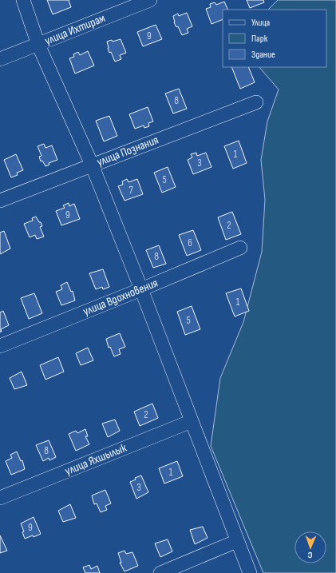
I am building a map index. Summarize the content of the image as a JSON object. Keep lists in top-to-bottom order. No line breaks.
{"streets":{"street":["улица Ихтирам","улица Познания","улица Вдохновения","улица Яхшылык"]},"house_numbers":["9","8","1","3","5","7","9","2","6","8","1","5","2","8","1","3","9"],"legend":["Улица","Парк","Здание"],"north":"bottom"}
